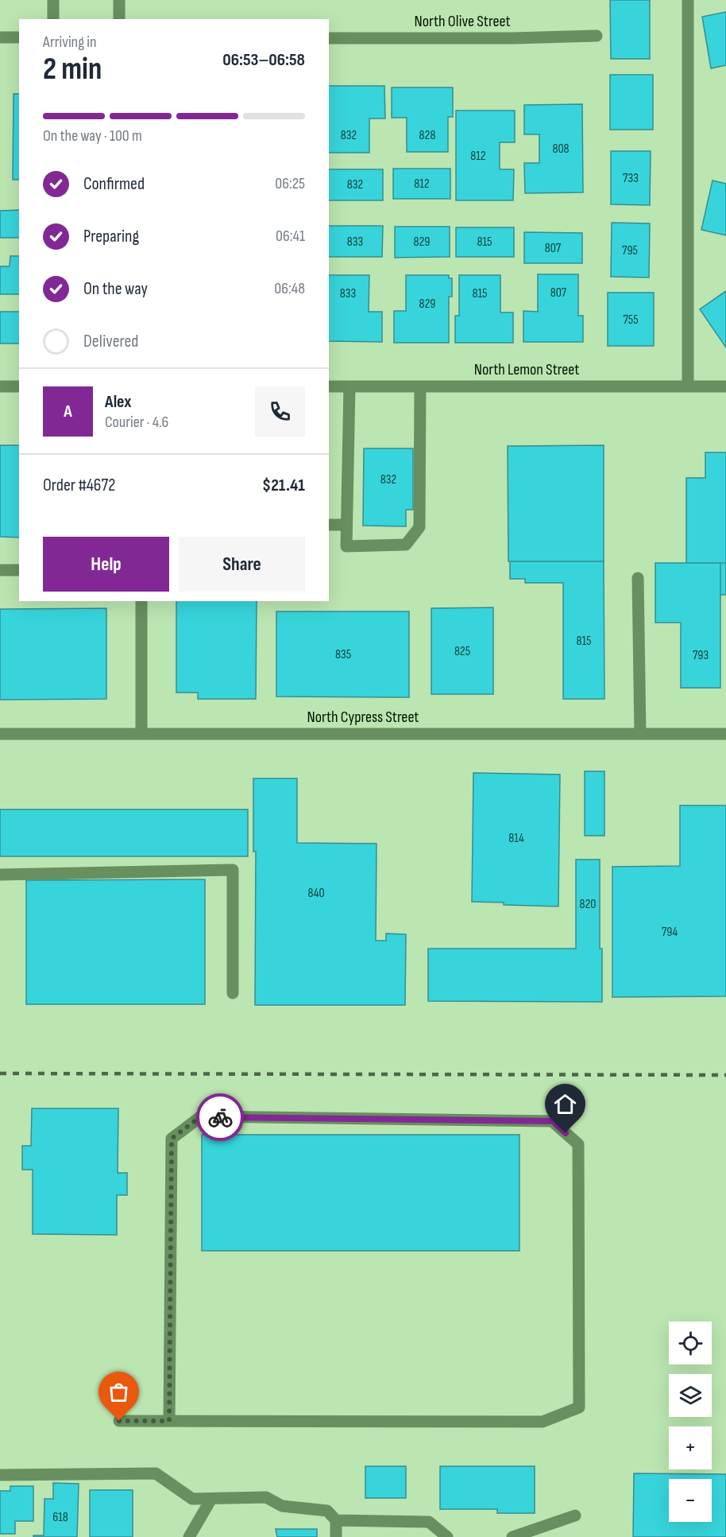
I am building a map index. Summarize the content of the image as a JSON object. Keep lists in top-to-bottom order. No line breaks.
{"streets":{"street":["North Olive Street","North Lemon Street","North Cypress Street"]},"house_numbers":["832","828","808","812","733","812","832","833","829","815","807","795","807","833","815","829","755","832","815","825","835","793","814","840","820","794","618"],"page":{"heading":["2 min","Arriving in","06:53–06:58"],"panel":["Alex","Courier · 4.6","Order #4672","$21.41"],"bar":"On the way · 100 m","list":[["Confirmed","06:25"],["Preparing","06:41"],["On the way","06:48"],"Delivered"],"round":"A","buttons":["Help","Share"],"map_buttons":["+","−"]}}
